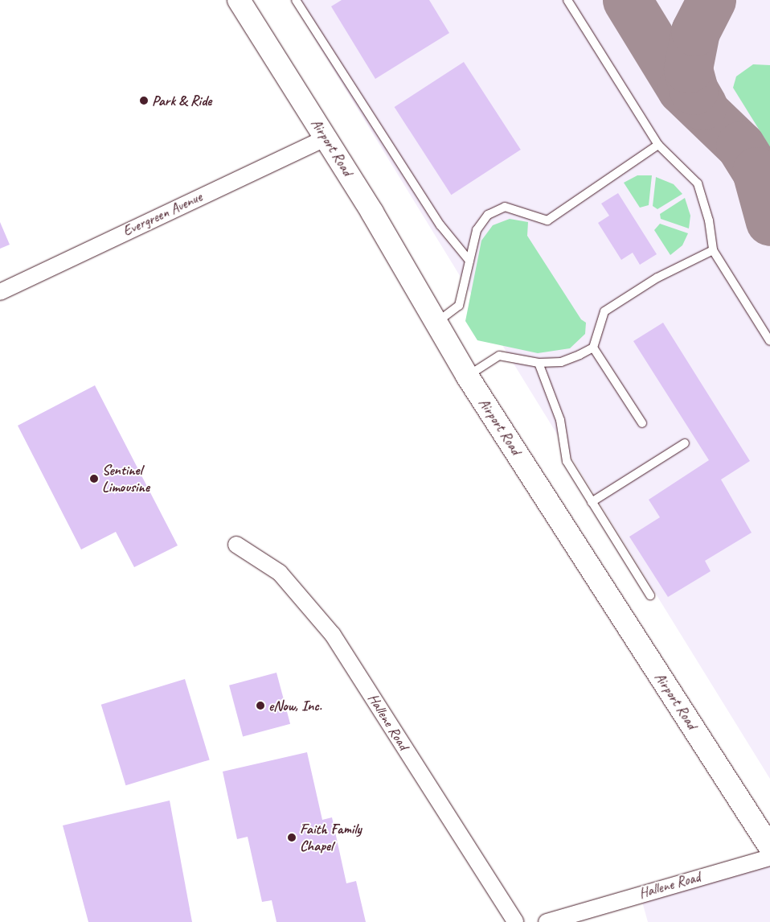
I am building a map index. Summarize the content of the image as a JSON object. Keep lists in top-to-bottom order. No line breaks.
{"streets":{"main road":["Airport Road"],"street":["Evergreen Avenue","Hallene Road"]},"crossings":[["Airport Road","Evergreen Avenue"]],"places":["Park & Ride","Sentinel Limousine","eNow, Inc.","Faith Family Chapel"]}
